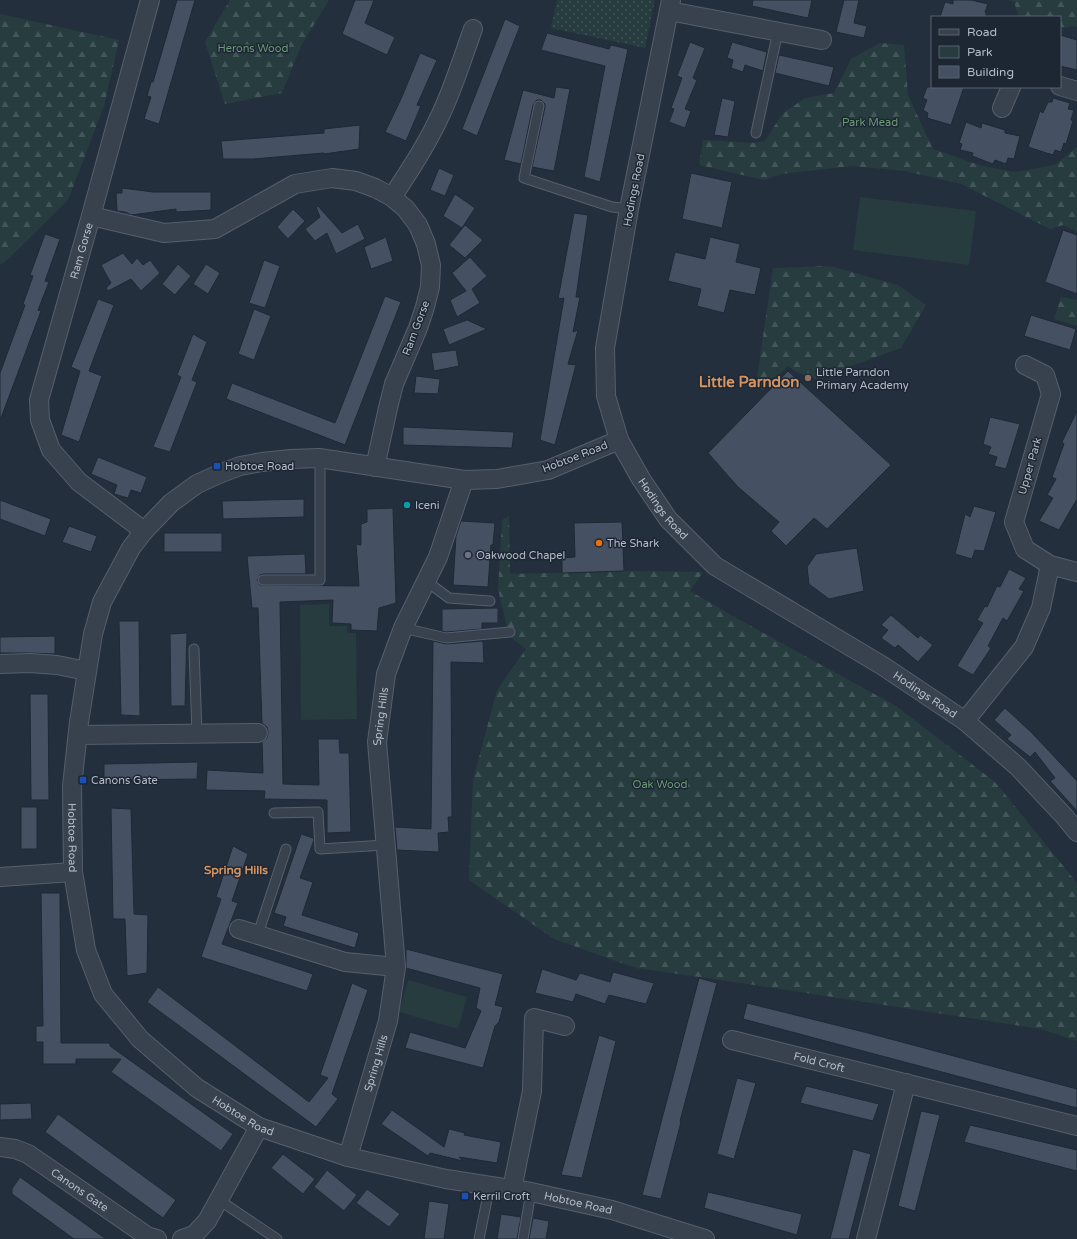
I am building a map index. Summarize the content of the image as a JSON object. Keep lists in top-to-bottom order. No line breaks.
{"streets":{"street":["Hodings Road","Ram Gorse","Hobtoe Road","Upper Park","Spring Hills","Fold Croft","Canons Gate"]},"crossings":[["Hodings Road","Hobtoe Road"],["Ram Gorse","Hobtoe Road"],["Hobtoe Road","Spring Hills"]],"districts":["Little Parndon","Spring Hills"],"parks":["Herons Wood","Park Mead","Oak Wood"],"places":{"other":["Little Parndon Primary Academy","Iceni","The Shark","Oakwood Chapel"],"transit":["Hobtoe Road","Canons Gate","Kerril Croft"]},"legend":["Road","Park","Building"]}
